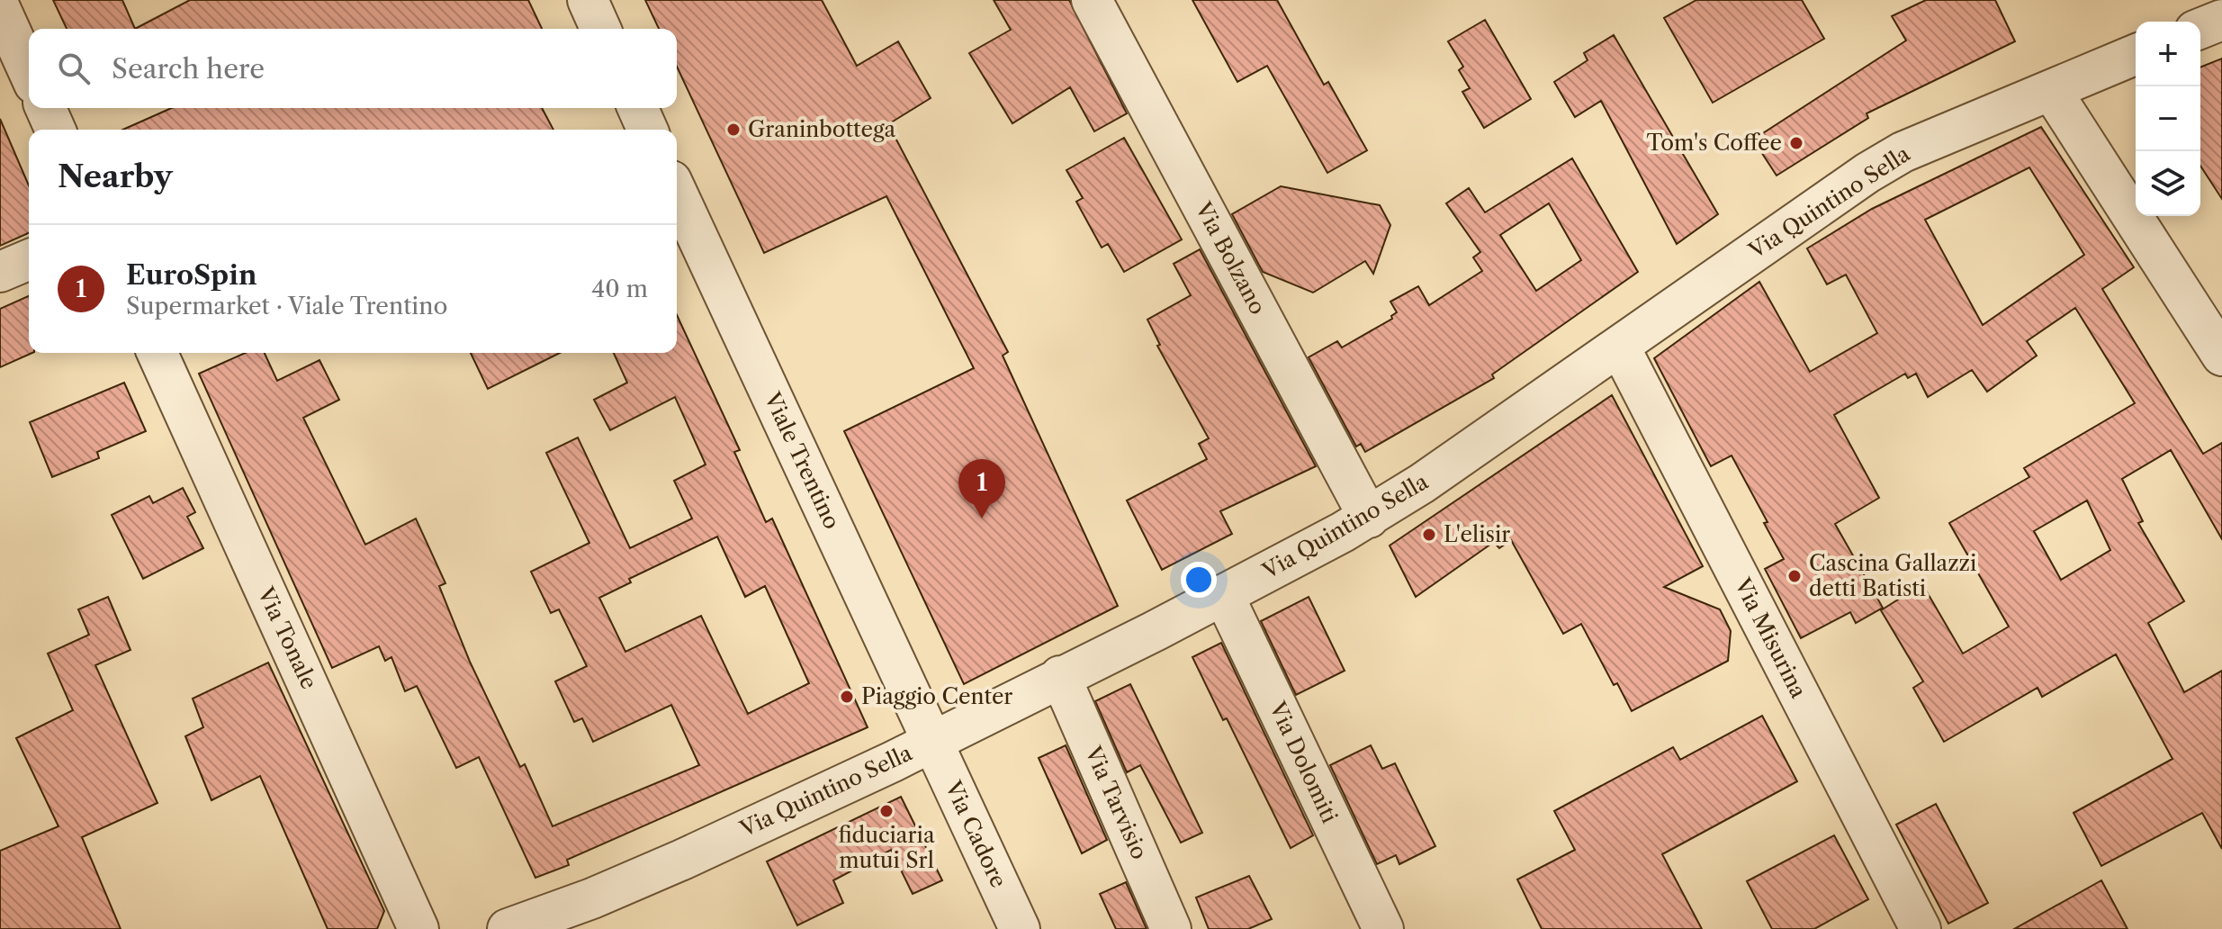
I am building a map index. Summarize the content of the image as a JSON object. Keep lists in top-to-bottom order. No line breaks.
{"streets":{"street":["Via Quintino Sella","Via Bolzano","Viale Trentino","Via Tonale","Via Misurina","Via Dolomiti","Via Tarvisio","Via Cadore"]},"crossings":[["Via Quintino Sella","Via Bolzano"],["Via Quintino Sella","Viale Trentino"],["Via Quintino Sella","Via Misurina"],["Via Quintino Sella","Via Dolomiti"],["Via Quintino Sella","Via Tarvisio"],["Via Quintino Sella","Via Cadore"],["Viale Trentino","Via Cadore"]],"places":["Graninbottega","Tom's Coffee","L'elisir","Cascina Gallazzi detti Batisti","Piaggio Center","fiduciaria mutui Srl"],"page":{"map_buttons":["+","−"],"search":"Search here","heading":"Nearby","list":[{"mark":"1","name":"EuroSpin","note":"Supermarket · Viale Trentino","value":"40 m"}],"pins":"1"}}
